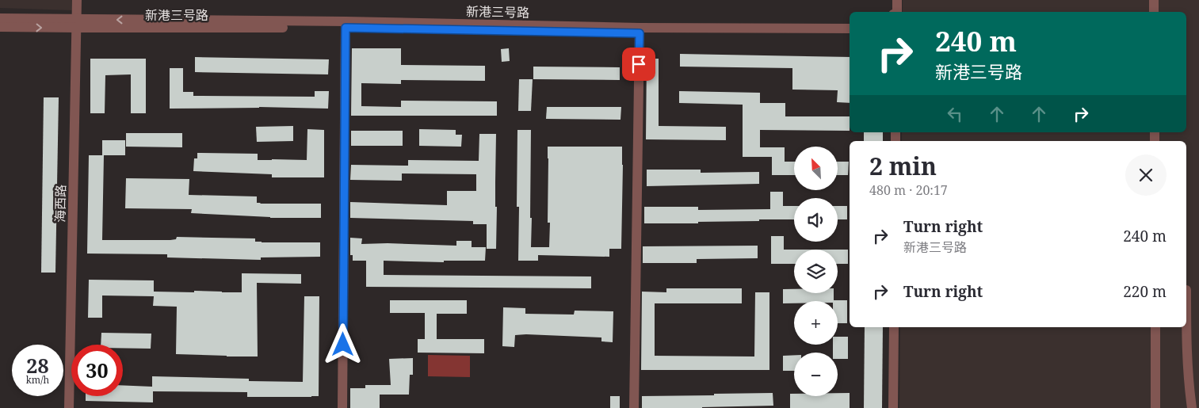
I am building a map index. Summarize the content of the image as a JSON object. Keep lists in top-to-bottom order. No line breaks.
{"streets":{"street":["新港三号路","海西路"]},"crossings":[["新港三号路","海西路"]],"north":"top left","page":{"turn":["240 m","新港三号路"],"heading":["2 min","480 m · 20:17"],"map_buttons":["+","−"],"list":[{"name":"Turn right","note":"新港三号路","value":"240 m"},{"name":"Turn right","value":"220 m"}],"speed":"28 km/h","limit":"30"}}
